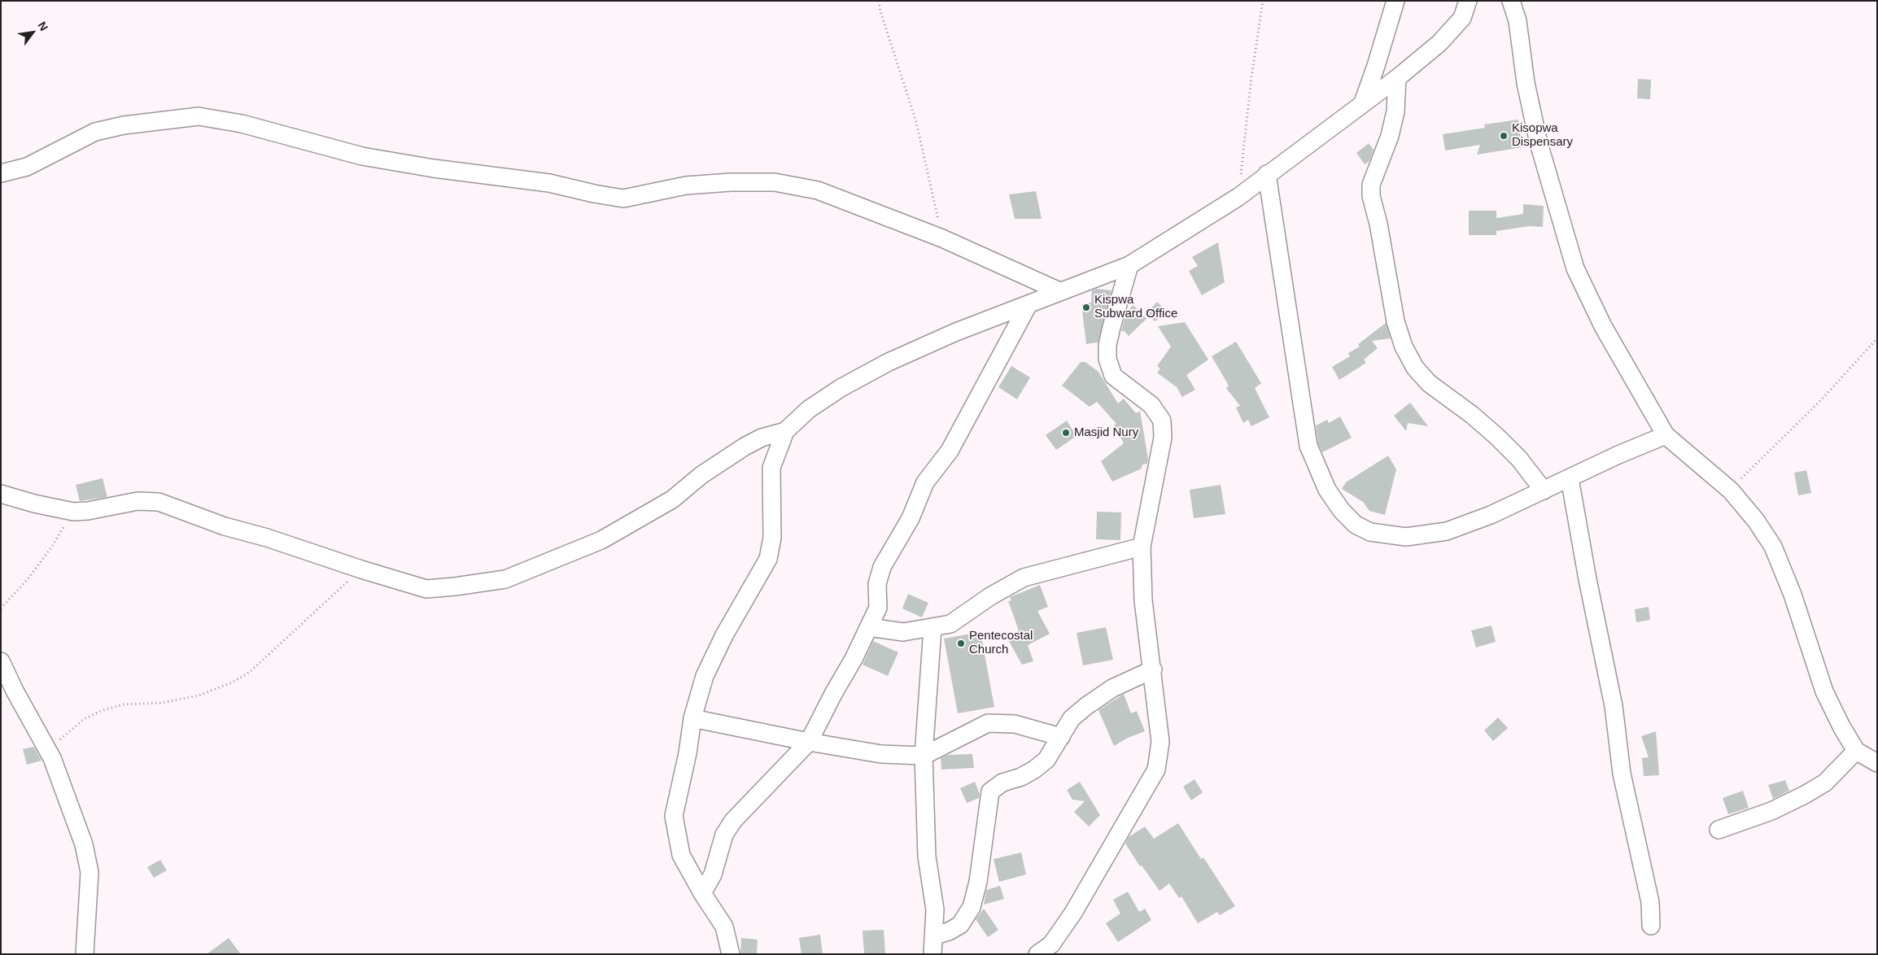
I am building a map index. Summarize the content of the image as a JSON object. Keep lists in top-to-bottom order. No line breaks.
{"places":["Kisopwa Dispensary","Kispwa Subward Office","Masjid Nury","Pentecostal Church"],"north":"top right"}
